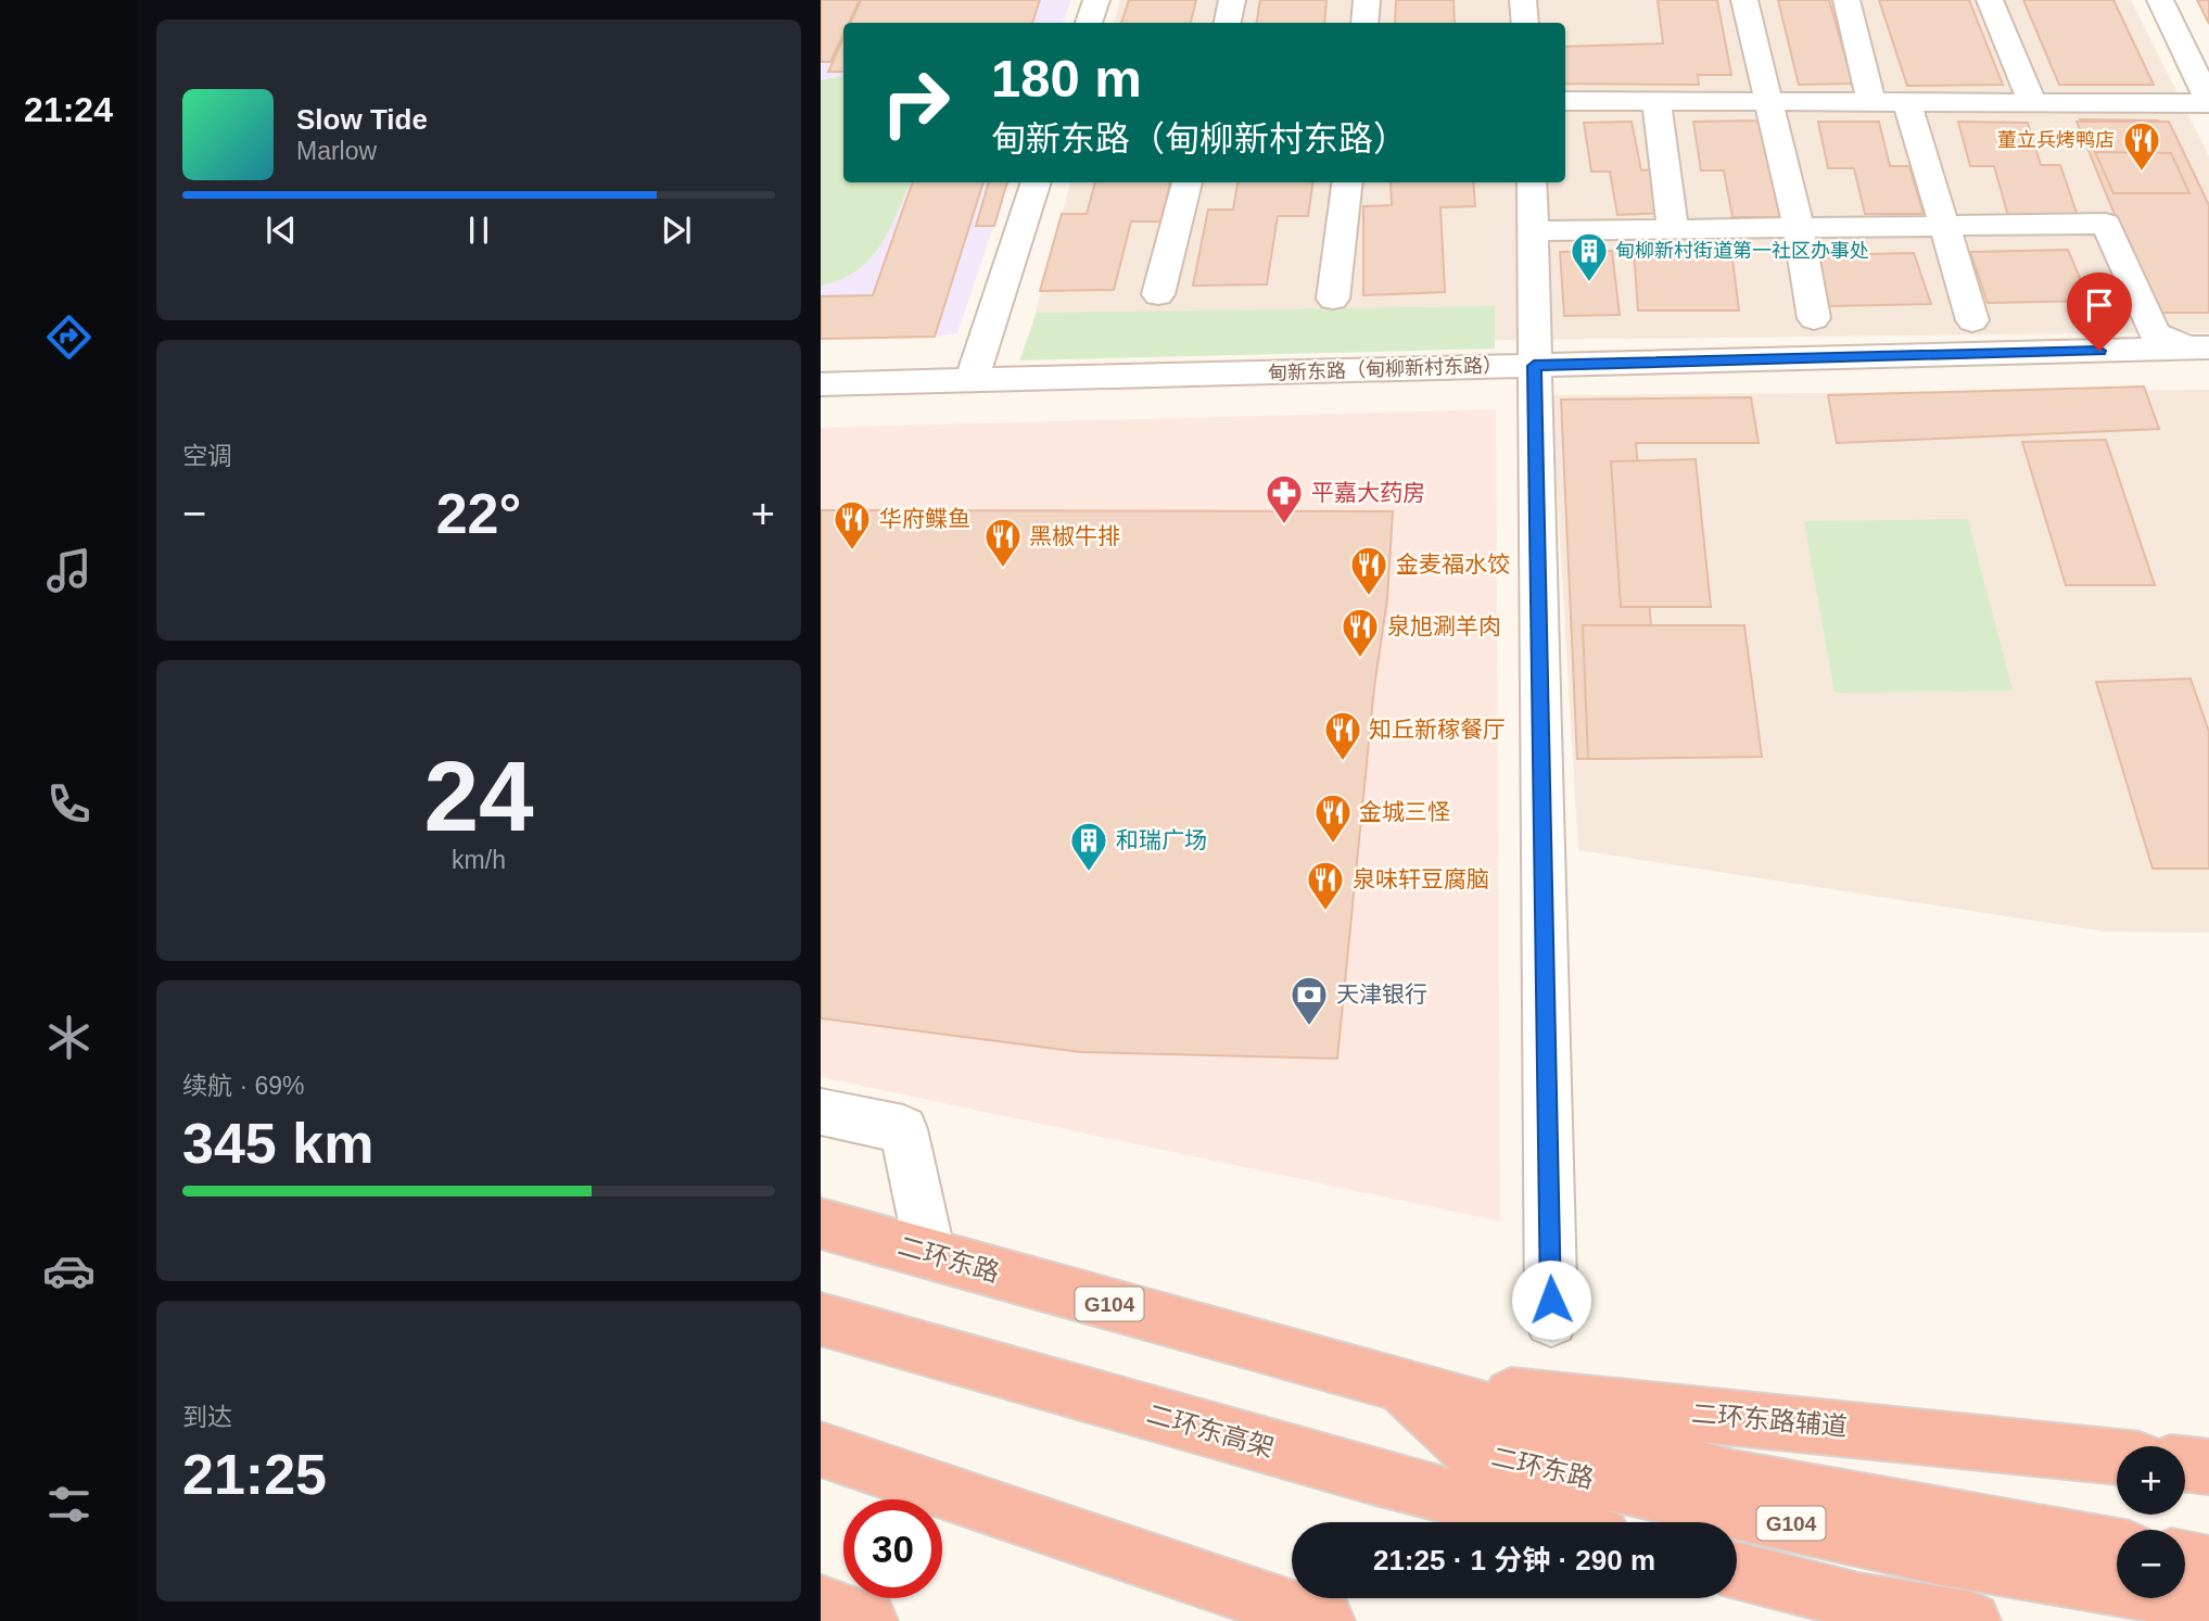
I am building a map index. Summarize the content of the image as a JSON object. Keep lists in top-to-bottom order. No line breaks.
{"streets":{"highway":["二环东路","G104","二环东路辅道","二环东高架"],"street":["甸新东路（甸柳新村东路）"]},"crossings":[["二环东路","二环东路辅道"]],"places":{"restaurant":["董立兵烤鸭店","华府鲽鱼","黑椒牛排","金麦福水饺","泉旭涮羊肉","知丘新稼餐厅","金城三怪","泉味轩豆腐脑"],"building":["甸柳新村街道第一社区办事处","和瑞广场"],"pharmacy":["平嘉大药房"],"bank":["天津银行"]},"page":{"tabs":"21:24","turn":["180 m","甸新东路（甸柳新村东路）"],"song":["Slow Tide","Marlow"],"tile":["空调",["24","km/h"],["续航 · 69%","345 km"],["到达","21:25"]],"heat":["−","22°","+"],"map_buttons":["+","−"],"limit":"30","trip":"21:25 · 1 分钟 · 290 m"}}
